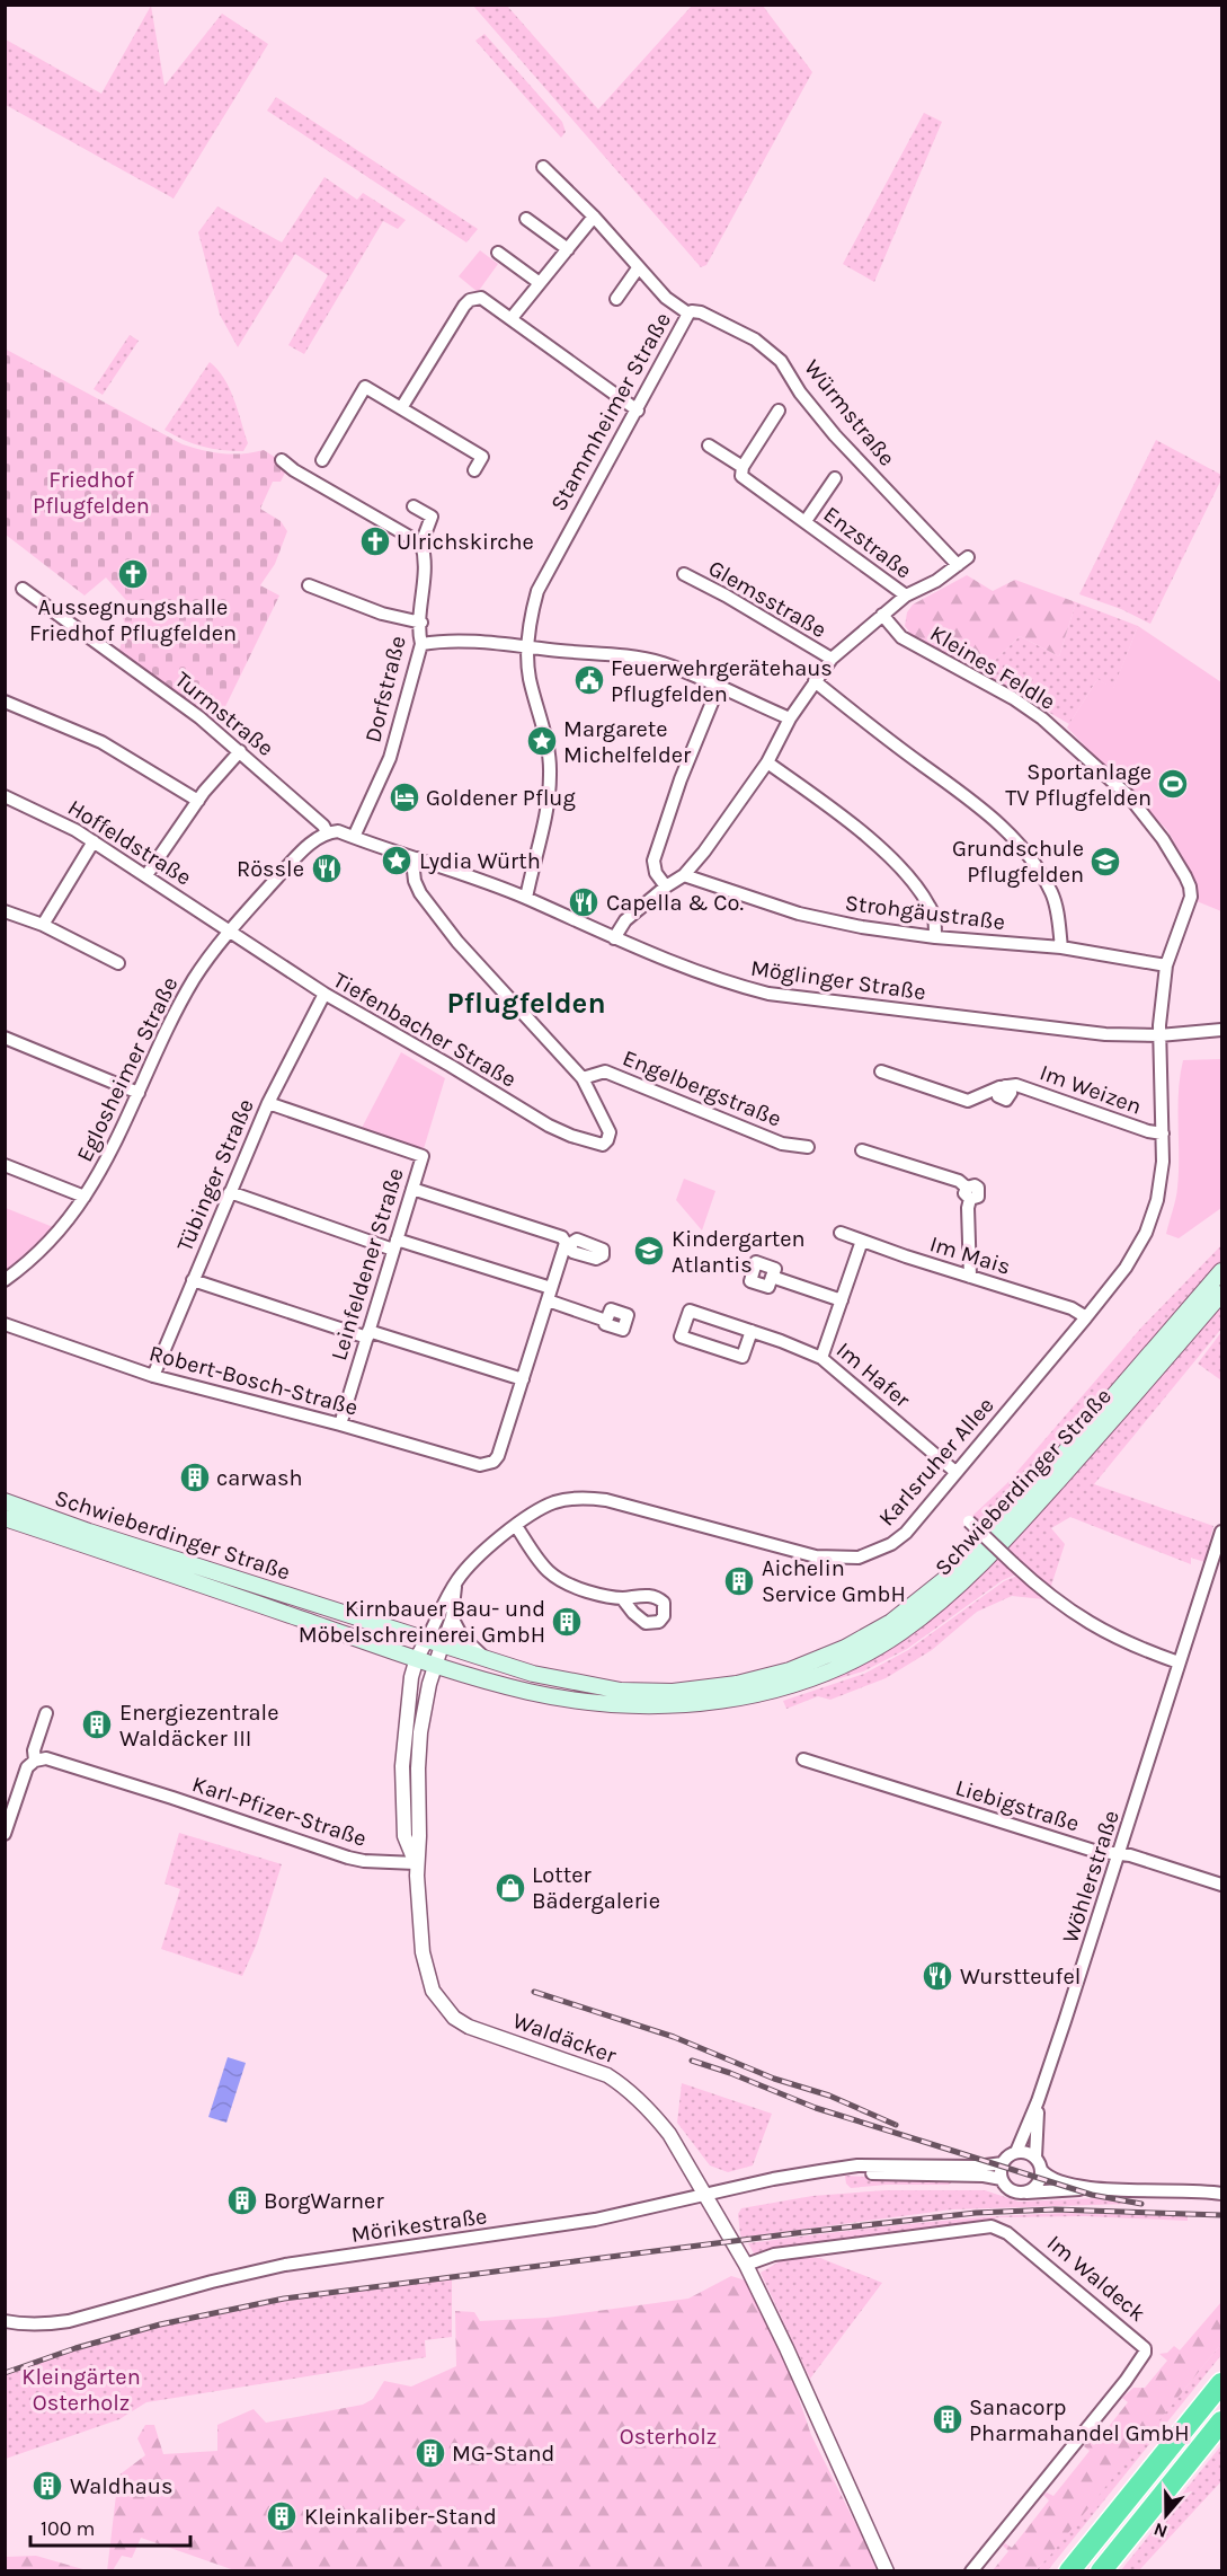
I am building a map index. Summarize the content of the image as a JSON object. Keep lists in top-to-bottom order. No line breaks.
{"streets":{"main road":["Schwieberdinger Straße"],"street":["Stammheimer Straße","Würmstraße","Enzstraße","Glemsstraße","Kleines Feldle","Dorfstraße","Turmstraße","Hoffeldstraße","Strohgäustraße","Möglinger Straße","Tiefenbacher Straße","Eglosheimer Straße","Engelbergstraße","Im Weizen","Tübinger Straße","Im Mais","Leinfeldener Straße","Im Hafer","Robert-Bosch-Straße","Karlsruher Allee","Liebigstraße","Karl-Pfizer-Straße","Wöhlerstraße","Waldäcker","Mörikestraße","Im Waldeck"]},"crossings":[["Stammheimer Straße","Würmstraße"],["Stammheimer Straße","Möglinger Straße"],["Würmstraße","Enzstraße"],["Kleines Feldle","Strohgäustraße"],["Kleines Feldle","Möglinger Straße"],["Kleines Feldle","Karlsruher Allee"],["Dorfstraße","Möglinger Straße"],["Turmstraße","Eglosheimer Straße"],["Hoffeldstraße","Tiefenbacher Straße"],["Hoffeldstraße","Eglosheimer Straße"],["Möglinger Straße","Karlsruher Allee"],["Tiefenbacher Straße","Eglosheimer Straße"],["Tiefenbacher Straße","Engelbergstraße"],["Tiefenbacher Straße","Tübinger Straße"],["Im Weizen","Karlsruher Allee"],["Tübinger Straße","Leinfeldener Straße"],["Tübinger Straße","Robert-Bosch-Straße"],["Im Mais","Karlsruher Allee"],["Leinfeldener Straße","Robert-Bosch-Straße"],["Im Hafer","Karlsruher Allee"],["Karlsruher Allee","Waldäcker"],["Schwieberdinger Straße","Waldäcker"],["Liebigstraße","Wöhlerstraße"],["Karl-Pfizer-Straße","Waldäcker"],["Wöhlerstraße","Mörikestraße"],["Waldäcker","Mörikestraße"],["Waldäcker","Im Waldeck"]],"districts":["Pflugfelden"],"parks":["Friedhof Pflugfelden","Kleingärten Osterholz","Osterholz"],"places":{"church":["Ulrichskirche","Aussegnungshalle Friedhof Pflugfelden"],"public building":["Feuerwehrgerätehaus Pflugfelden"],"place":["Margarete Michelfelder","Lydia Würth"],"sports":["Sportanlage TV Pflugfelden"],"hotel":["Goldener Pflug"],"school or university":["Grundschule Pflugfelden","Kindergarten Atlantis"],"restaurant":["Rössle","Capella & Co.","Wurstteufel"],"building":["carwash","Aichelin Service GmbH","Kirnbauer Bau- und Möbelschreinerei GmbH","Energiezentrale Waldäcker III","BorgWarner","Sanacorp Pharmahandel GmbH","MG-Stand","Waldhaus","Kleinkaliber-Stand"],"shop":["Lotter Bädergalerie"]},"scale_bar":"100 m","north":"bottom"}
